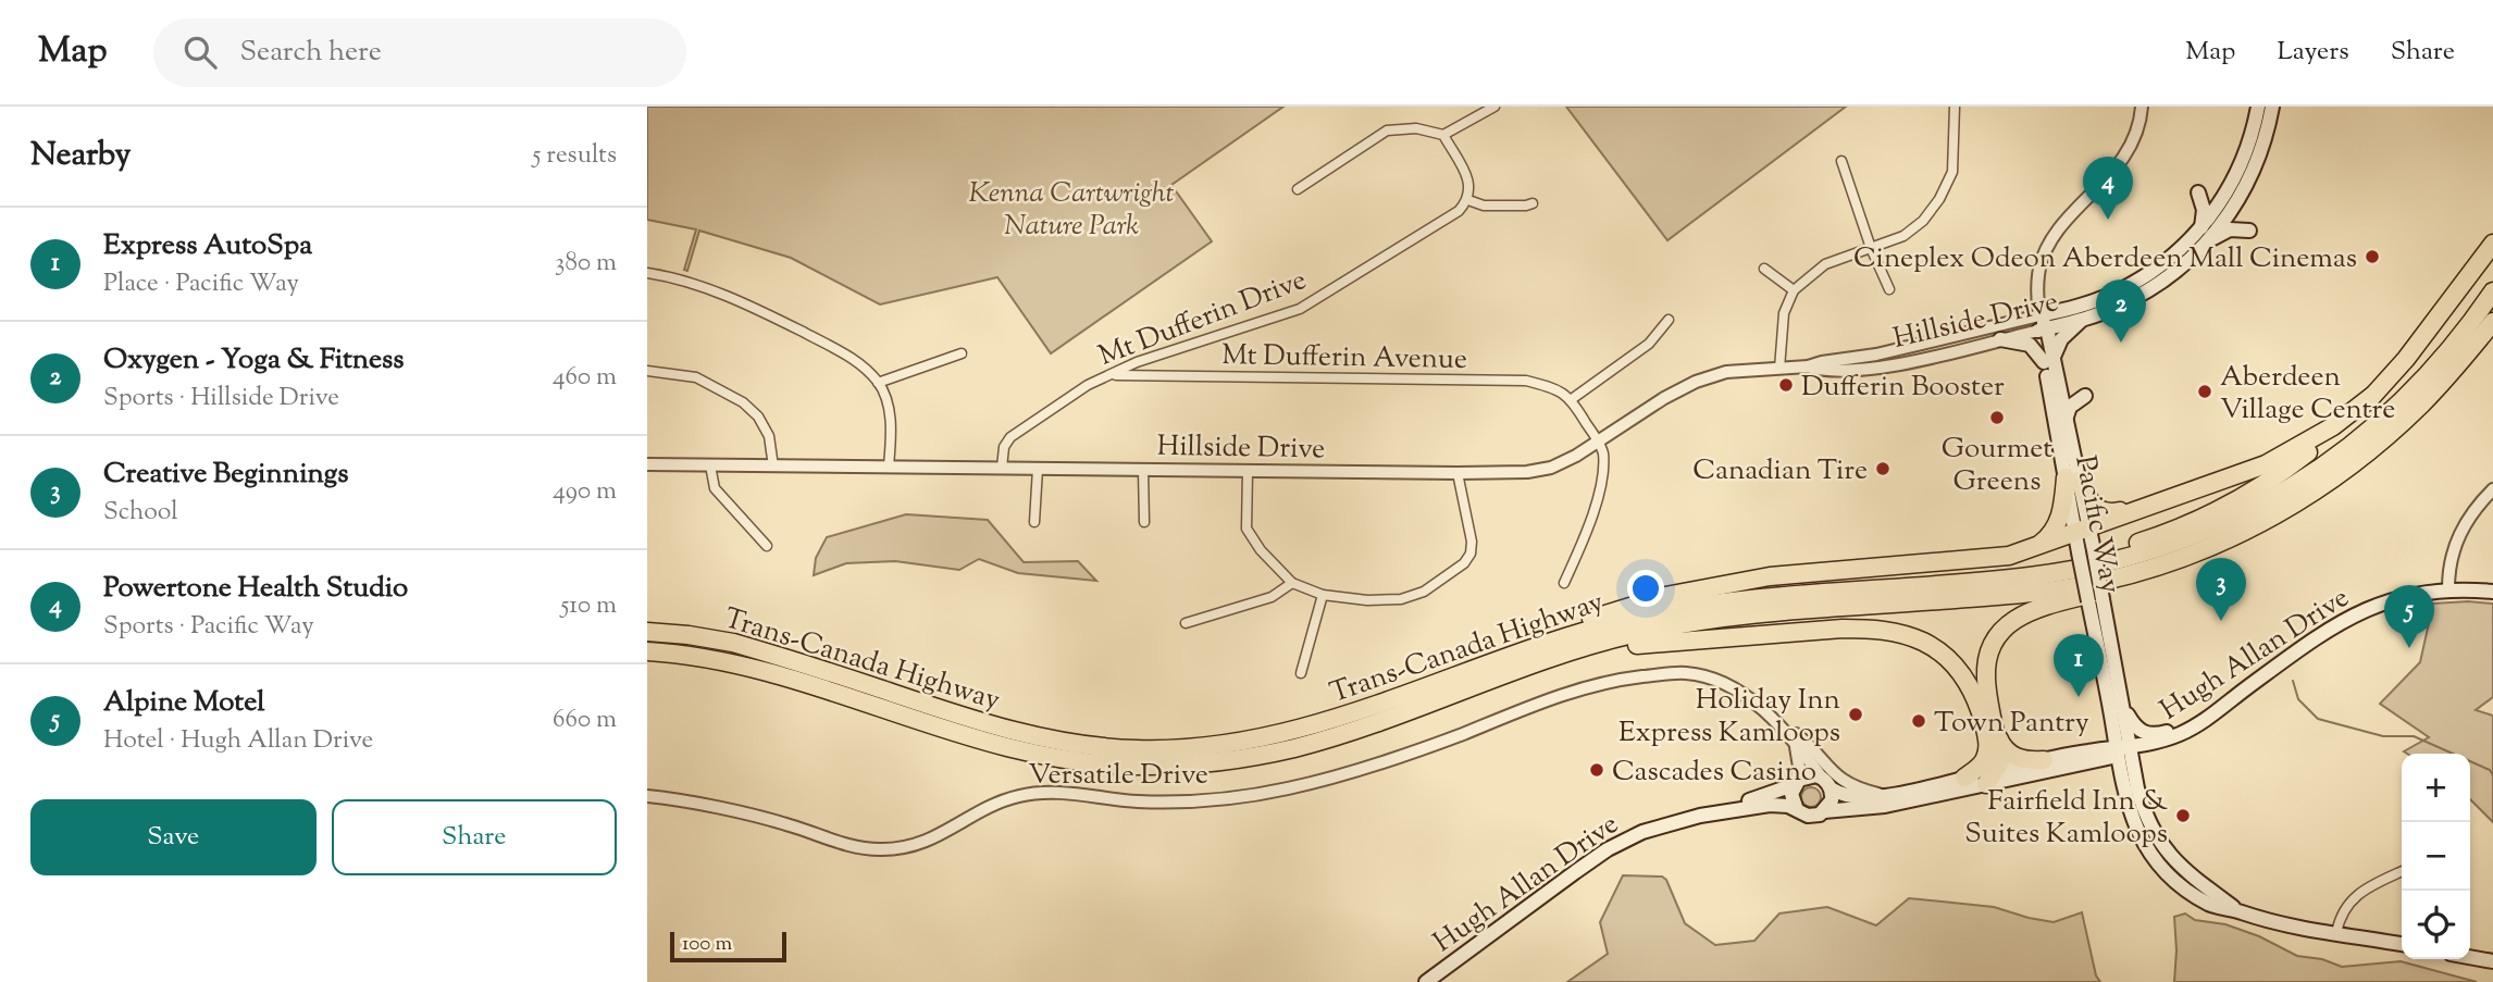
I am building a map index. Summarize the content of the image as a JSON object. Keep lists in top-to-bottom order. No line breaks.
{"streets":{"highway":["Trans-Canada Highway"],"main road":["Hillside Drive","Pacific Way","Hugh Allan Drive"],"street":["Mt Dufferin Drive","Mt Dufferin Avenue","Versatile Drive"]},"crossings":[["Mt Dufferin Drive","Hillside Drive"],["Mt Dufferin Drive","Mt Dufferin Avenue"],["Hillside Drive","Pacific Way"],["Pacific Way","Hugh Allan Drive"],["Hugh Allan Drive","Versatile Drive"]],"parks":["Kenna Cartwright Nature Park"],"places":["Cineplex Odeon Aberdeen Mall Cinemas","Dufferin Booster","Aberdeen Village Centre","Gourmet Greens","Canadian Tire","Holiday Inn Express Kamloops","Town Pantry","Cascades Casino","Fairfield Inn & Suites Kamloops"],"scale_bar":"100 m","page":{"header":"Map","search":"Search here","nav":["Map","Layers","Share"],"heading":["Nearby","5 results"],"pins":["4","2","3","5","1"],"list":[{"mark":"1","name":"Express AutoSpa","note":"Place · Pacific Way","value":"380 m"},{"mark":"2","name":"Oxygen - Yoga & Fitness","note":"Sports · Hillside Drive","value":"460 m"},{"mark":"3","name":"Creative Beginnings","note":"School","value":"490 m"},{"mark":"4","name":"Powertone Health Studio","note":"Sports · Pacific Way","value":"510 m"},{"mark":"5","name":"Alpine Motel","note":"Hotel · Hugh Allan Drive","value":"660 m"}],"map_buttons":["+","−"],"buttons":["Save","Share"],"scale":"100 m"}}
